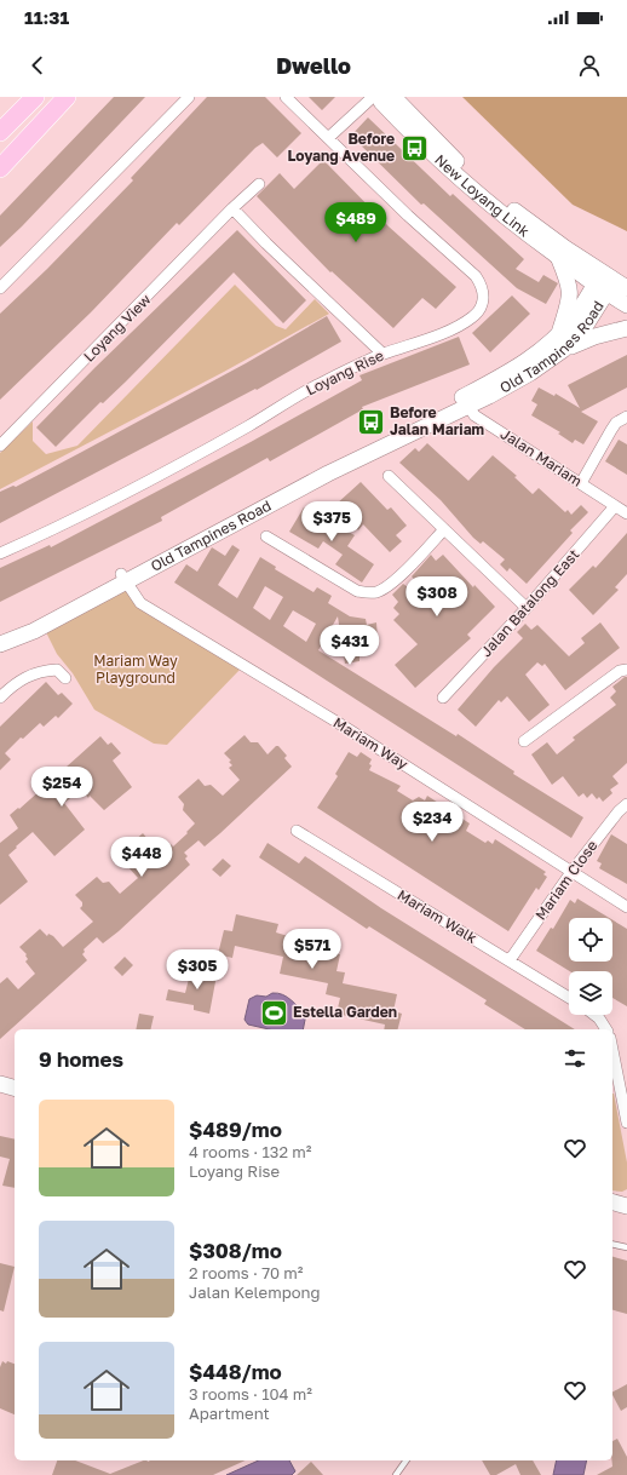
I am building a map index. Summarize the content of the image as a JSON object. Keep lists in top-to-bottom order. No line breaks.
{"streets":{"street":["New Loyang Link","Loyang View","Old Tampines Road","Loyang Rise","Jalan Mariam","Jalan Batalong East","Mariam Way","Mariam Close","Mariam Walk"]},"crossings":[["New Loyang Link","Old Tampines Road"],["Old Tampines Road","Jalan Mariam"],["Old Tampines Road","Mariam Way"],["Jalan Mariam","Jalan Batalong East"],["Mariam Way","Mariam Close"],["Mariam Close","Mariam Walk"]],"parks":["Mariam Way Playground"],"places":{"bus stop":["Before Loyang Avenue","Before Jalan Mariam"],"sports":["Estella Garden"]},"page":{"status":"11:31","header":"Dwello","price":["$489","$375","$308","$431","$254","$234","$448","$571","$305"],"heading":"9 homes","list":[{"name":"$489/mo","note":"4 rooms · 132 m² · Loyang Rise"},{"name":"$308/mo","note":"2 rooms · 70 m² · Jalan Kelempong"},{"name":"$448/mo","note":"3 rooms · 104 m² · Apartment"}]}}
